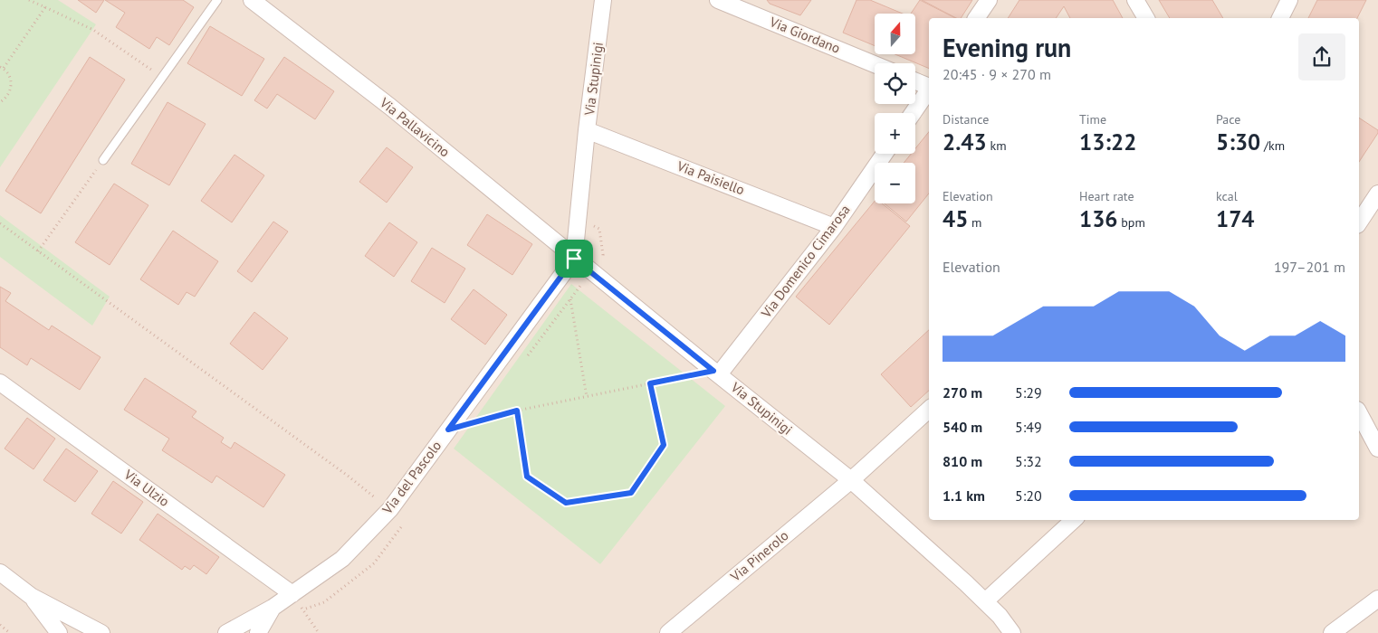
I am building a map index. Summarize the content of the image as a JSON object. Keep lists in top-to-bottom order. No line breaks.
{"streets":{"street":["Via Giordano","Via Stupinigi","Via Pallavicino","Via Paisiello","Via Domenico Cimarosa","Via del Pascolo","Via Ulzio","Via Pinerolo"]},"crossings":[["Via Stupinigi","Via Pallavicino"],["Via Stupinigi","Via Paisiello"],["Via Stupinigi","Via Domenico Cimarosa"],["Via Stupinigi","Via del Pascolo"],["Via Stupinigi","Via Pinerolo"],["Via Pallavicino","Via del Pascolo"],["Via Paisiello","Via Domenico Cimarosa"],["Via del Pascolo","Via Ulzio"]],"north":"top","page":{"map_buttons":["+","−"],"heading":["Evening run","20:45 · 9 × 270 m"],"stats":[["Distance","2.43 km"],["Time","13:22"],["Pace","5:30 /km"],["Elevation","45 m"],["Heart rate","136 bpm"],["kcal","174"]],"chart":["Elevation","197–201 m"],"list":[{"name":"270 m","note":"5:29"},{"name":"540 m","note":"5:49"},{"name":"810 m","note":"5:32"},{"name":"1.1 km","note":"5:20"}]}}
